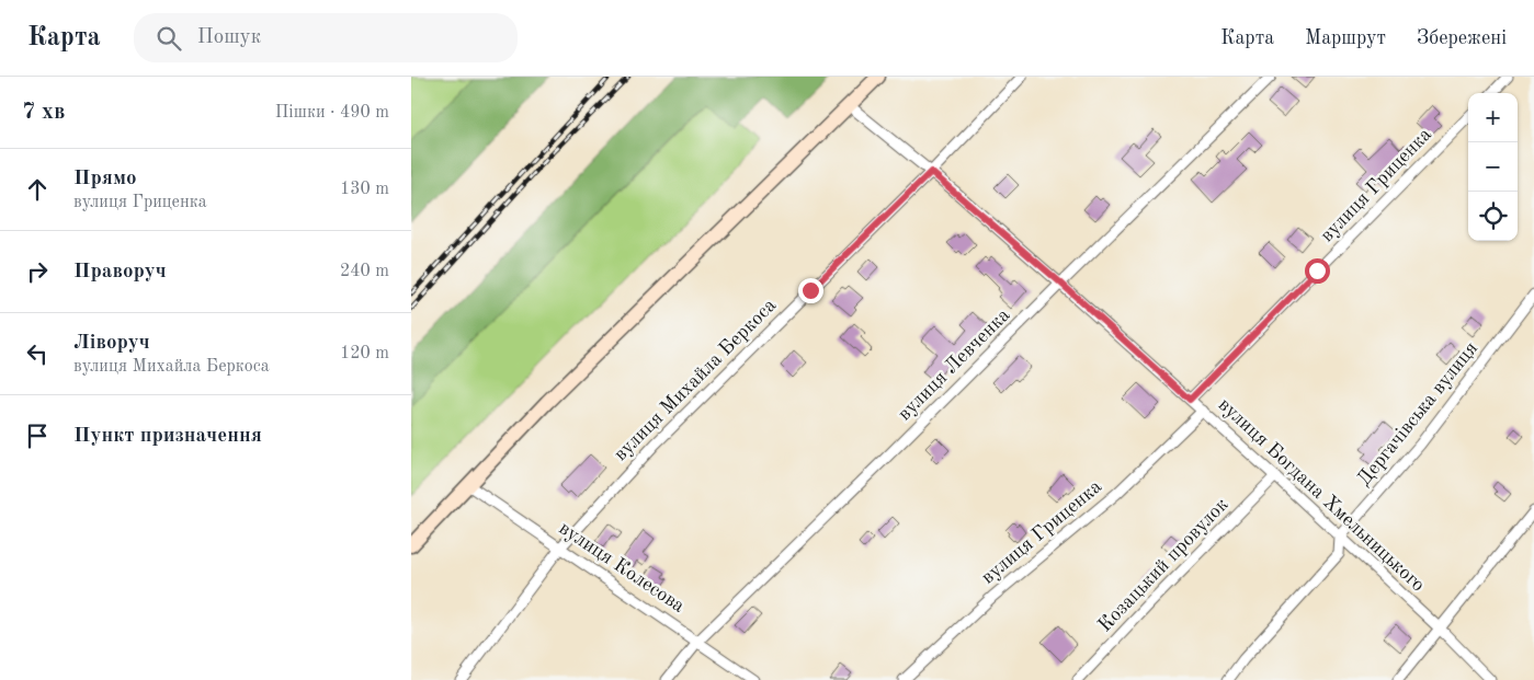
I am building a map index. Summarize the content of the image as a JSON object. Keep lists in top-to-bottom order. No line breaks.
{"streets":{"street":["вулиця Гриценка","вулиця Левченка","вулиця Михайла Беркоса","Дергачівська вулиця","вулиця Богдана Хмельницького","Козацький провулок","вулиця Колесова"]},"crossings":[["вулиця Гриценка","вулиця Богдана Хмельницького"],["вулиця Левченка","вулиця Богдана Хмельницького"],["вулиця Левченка","вулиця Колесова"],["вулиця Михайла Беркоса","вулиця Богдана Хмельницького"],["вулиця Михайла Беркоса","вулиця Колесова"],["Дергачівська вулиця","вулиця Богдана Хмельницького"],["вулиця Богдана Хмельницького","Козацький провулок"]],"page":{"header":"Карта","search":"Пошук","nav":["Карта","Маршрут","Збережені"],"heading":["7 хв","Пішки · 490 m"],"map_buttons":["+","−"],"list":[["Прямо","вулиця Гриценка","130 m"],["Праворуч","240 m"],["Ліворуч","вулиця Михайла Беркоса","120 m"],"Пункт призначення"]}}
